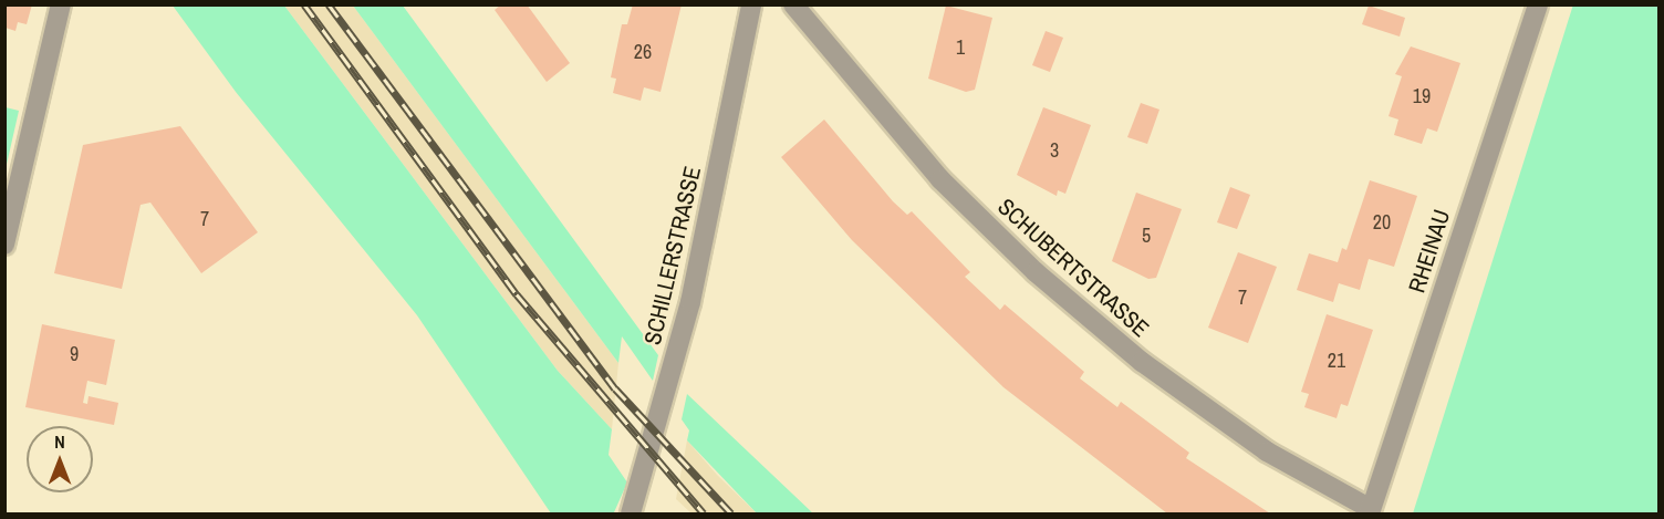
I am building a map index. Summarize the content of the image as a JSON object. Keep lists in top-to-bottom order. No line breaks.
{"streets":{"street":["RHEINAU","SCHILLERSTRASSE","SCHUBERTSTRASSE"]},"crossings":[["RHEINAU","SCHUBERTSTRASSE"]],"house_numbers":["1","26","19","3","7","20","5","7","9","21"],"north":"top"}
